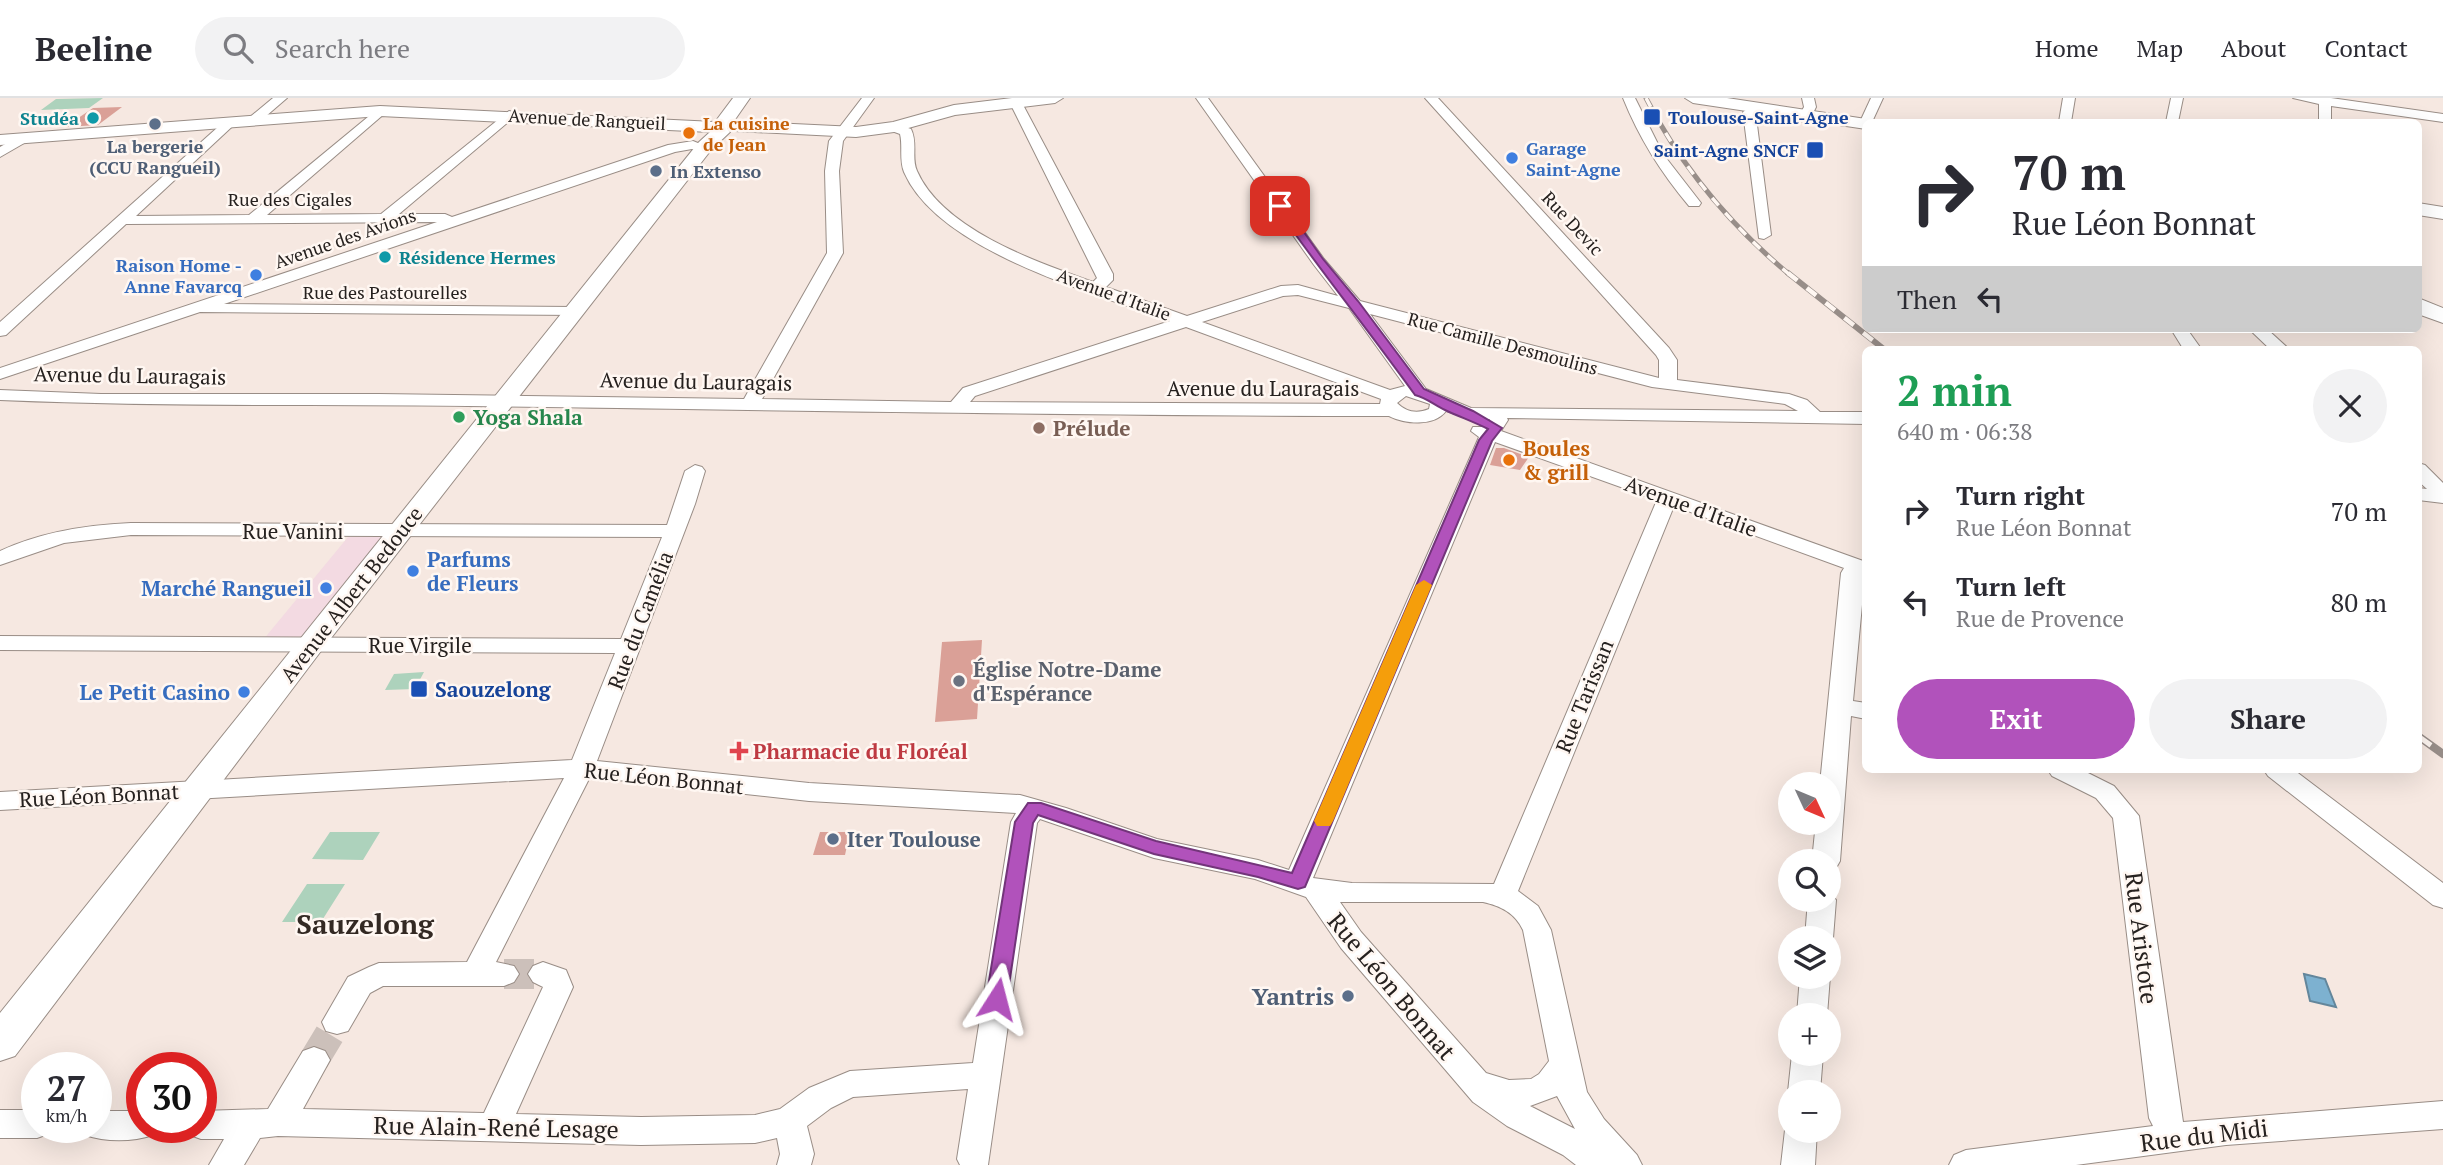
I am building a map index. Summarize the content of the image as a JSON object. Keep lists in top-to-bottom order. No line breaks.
{"streets":{"street":["Avenue de Rangueil","Rue des Cigales","Rue Devic","Avenue des Avions","Rue des Pastourelles","Avenue d'Italie","Rue Camille Desmoulins","Avenue du Lauragais","Rue Vanini","Avenue Albert Bedouce","Rue du Camélia","Rue Virgile","Rue Tarissan","Rue Léon Bonnat","Rue Aristote","Rue Alain-René Lesage","Rue du Midi"]},"crossings":[["Avenue de Rangueil","Avenue des Avions"],["Avenue de Rangueil","Avenue d'Italie"],["Avenue de Rangueil","Avenue Albert Bedouce"],["Rue des Cigales","Avenue des Avions"],["Rue Devic","Rue Camille Desmoulins"],["Avenue des Avions","Rue des Pastourelles"],["Avenue des Avions","Avenue Albert Bedouce"],["Rue des Pastourelles","Avenue Albert Bedouce"],["Avenue d'Italie","Rue Camille Desmoulins"],["Avenue d'Italie","Avenue du Lauragais"],["Avenue d'Italie","Rue Tarissan"],["Rue Camille Desmoulins","Avenue du Lauragais"],["Avenue du Lauragais","Avenue Albert Bedouce"],["Rue Vanini","Avenue Albert Bedouce"],["Rue Vanini","Rue du Camélia"],["Avenue Albert Bedouce","Rue Virgile"],["Avenue Albert Bedouce","Rue Léon Bonnat"],["Rue du Camélia","Rue Virgile"],["Rue du Camélia","Rue Léon Bonnat"],["Rue Tarissan","Rue Léon Bonnat"],["Rue Aristote","Rue du Midi"]],"districts":["Sauzelong"],"places":{"transit":["Toulouse-Saint-Agne","Saint-Agne SNCF","Saouzelong"],"other":["Studéa","La bergerie (CCU Rangueil)","La cuisine de Jean","Garage Saint-Agne","In Extenso","Résidence Hermes","Raison Home - Anne Favarcq","Yoga Shala","Prélude","Boules & grill","Parfums de Fleurs","Marché Rangueil","Église Notre-Dame d'Espérance","Le Petit Casino","Iter Toulouse","Yantris"],"health":["Pharmacie du Floréal"]},"north":"bottom right","page":{"header":"Beeline","search":"Search here","nav":["Home","Map","About","Contact"],"turn":["70 m","Rue Léon Bonnat"],"then":"Then","heading":["2 min","640 m · 06:38"],"list":[{"name":"Turn right","note":"Rue Léon Bonnat","value":"70 m"},{"name":"Turn left","note":"Rue de Provence","value":"80 m"}],"buttons":["Exit","Share"],"map_buttons":["+","−"],"speed":"27 km/h","limit":"30"}}
